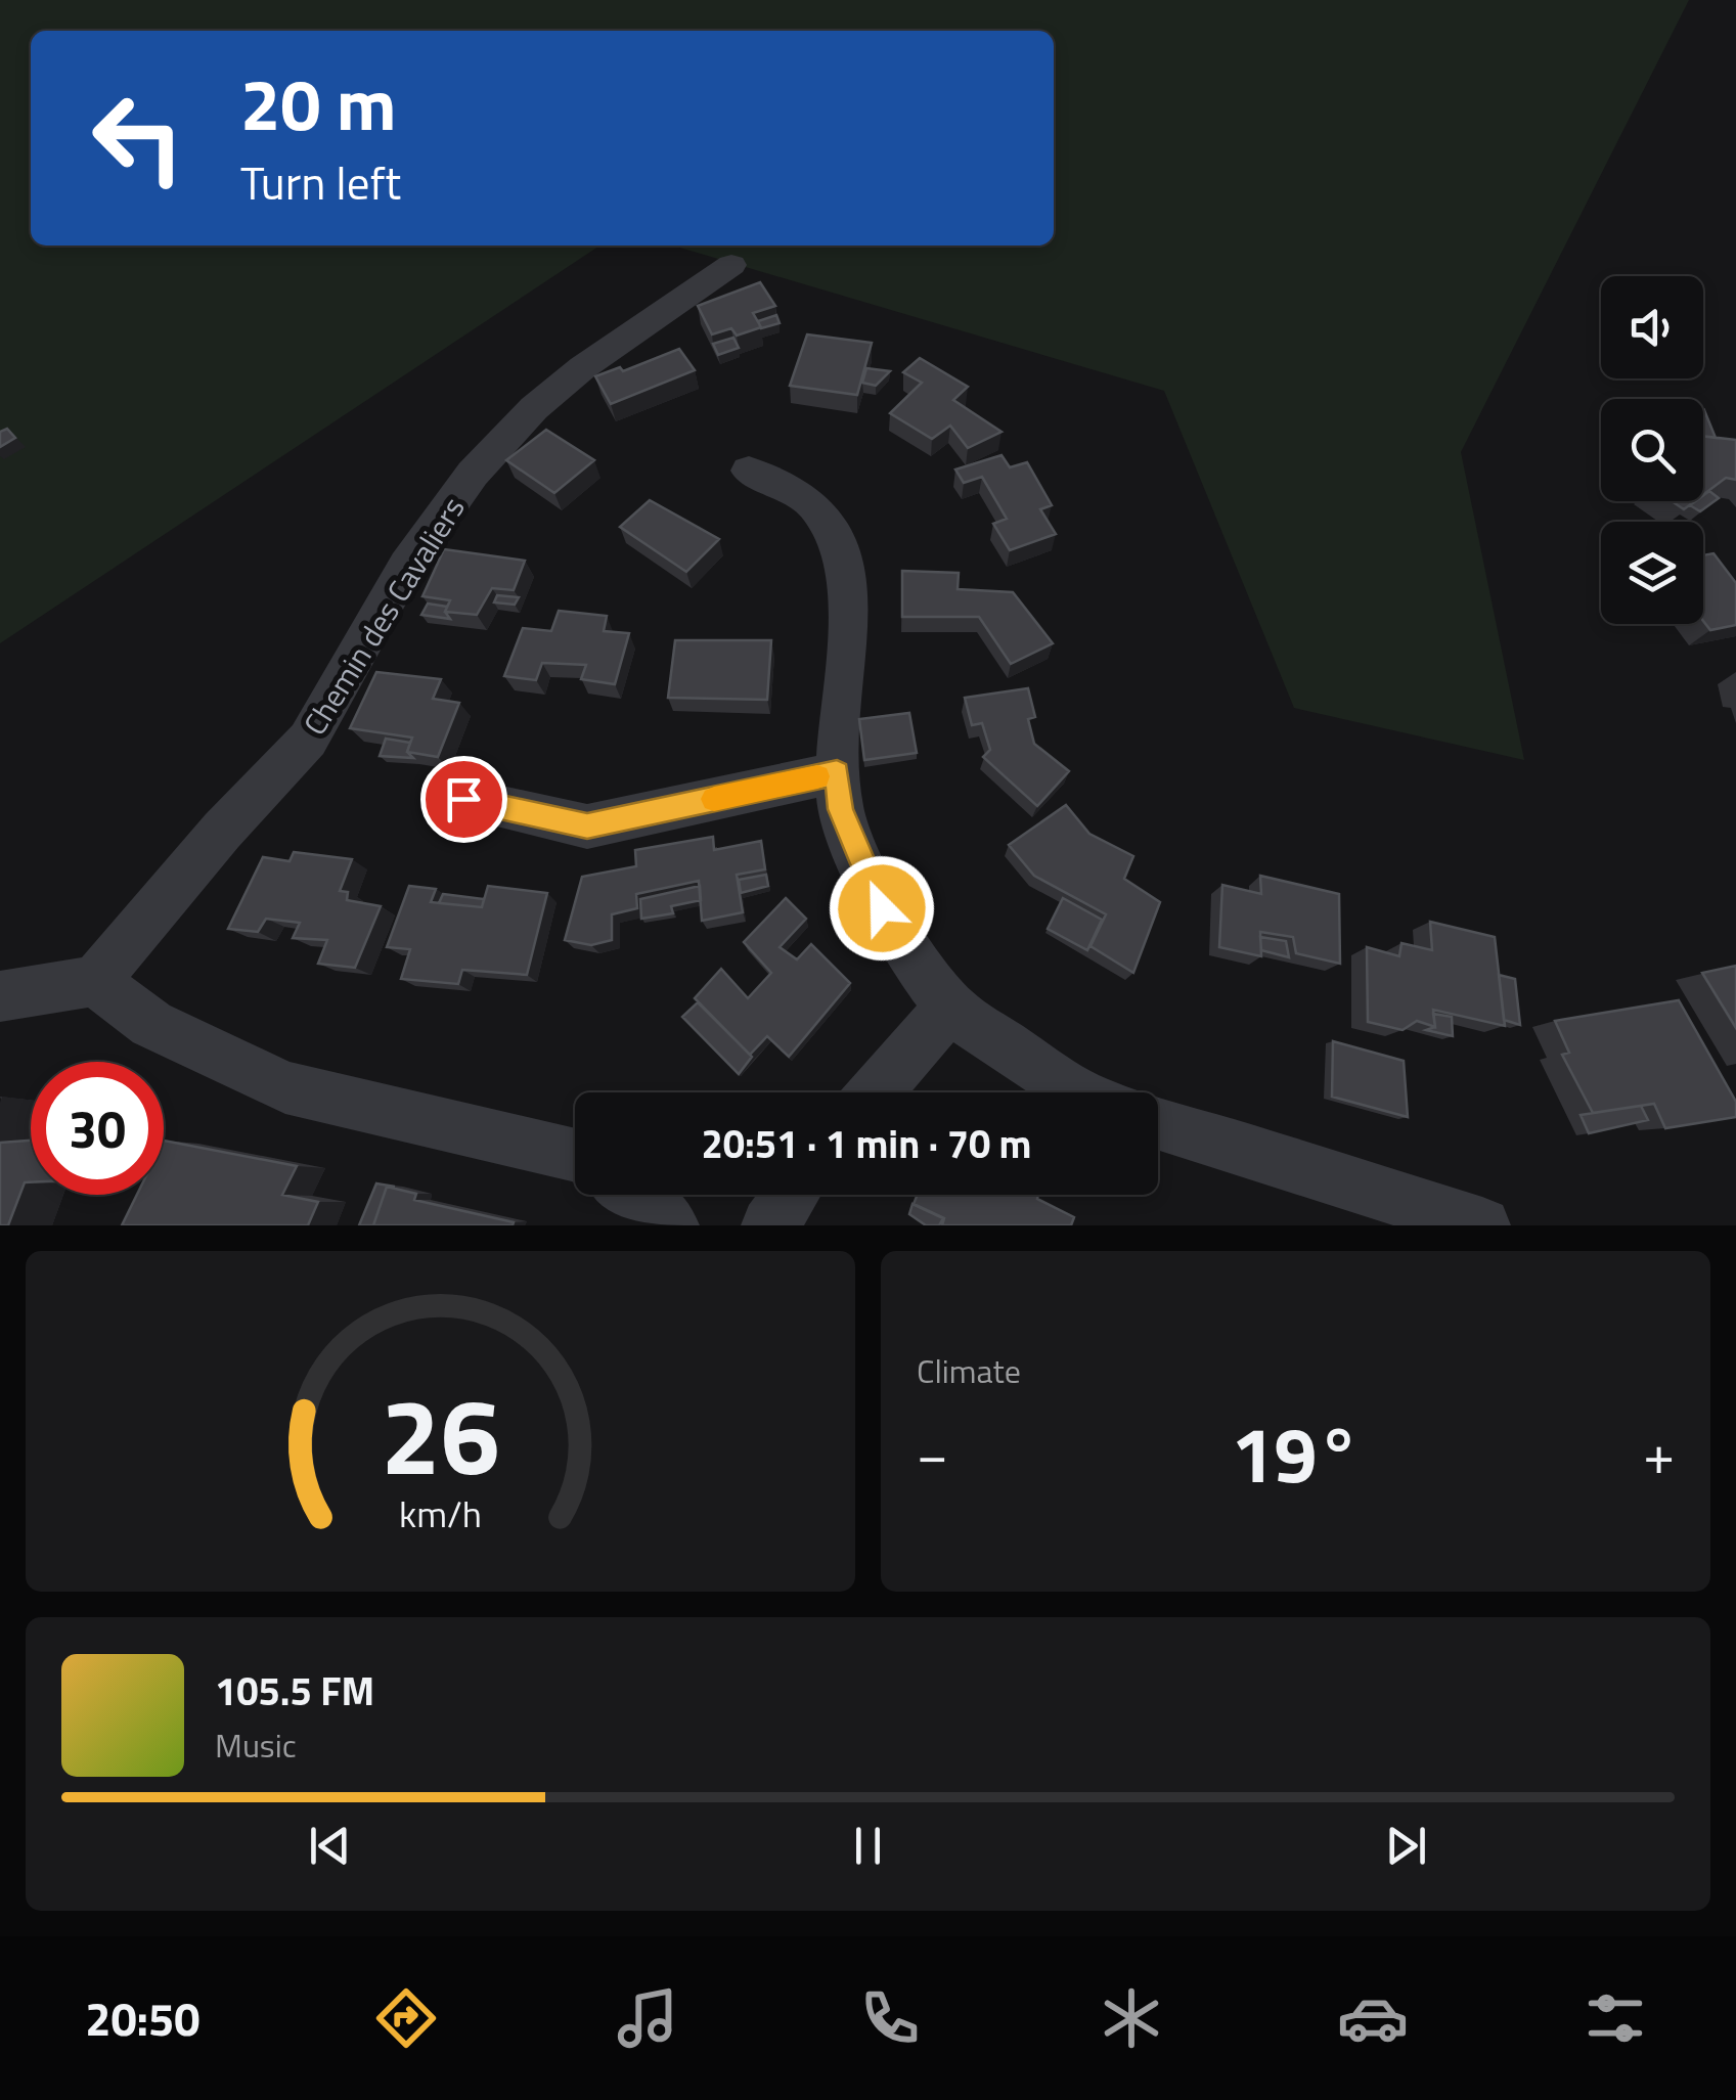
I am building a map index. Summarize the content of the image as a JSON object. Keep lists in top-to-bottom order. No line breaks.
{"streets":{"street":["Chemin des Cavaliers"]},"page":{"turn":["20 m","Turn left"],"limit":"30","trip":"20:51 · 1 min · 70 m","tile":"Climate","heat":["−","19°","+"],"song":["105.5 FM","Music"],"tabs":"20:50","gauge":["26","km/h"]}}
